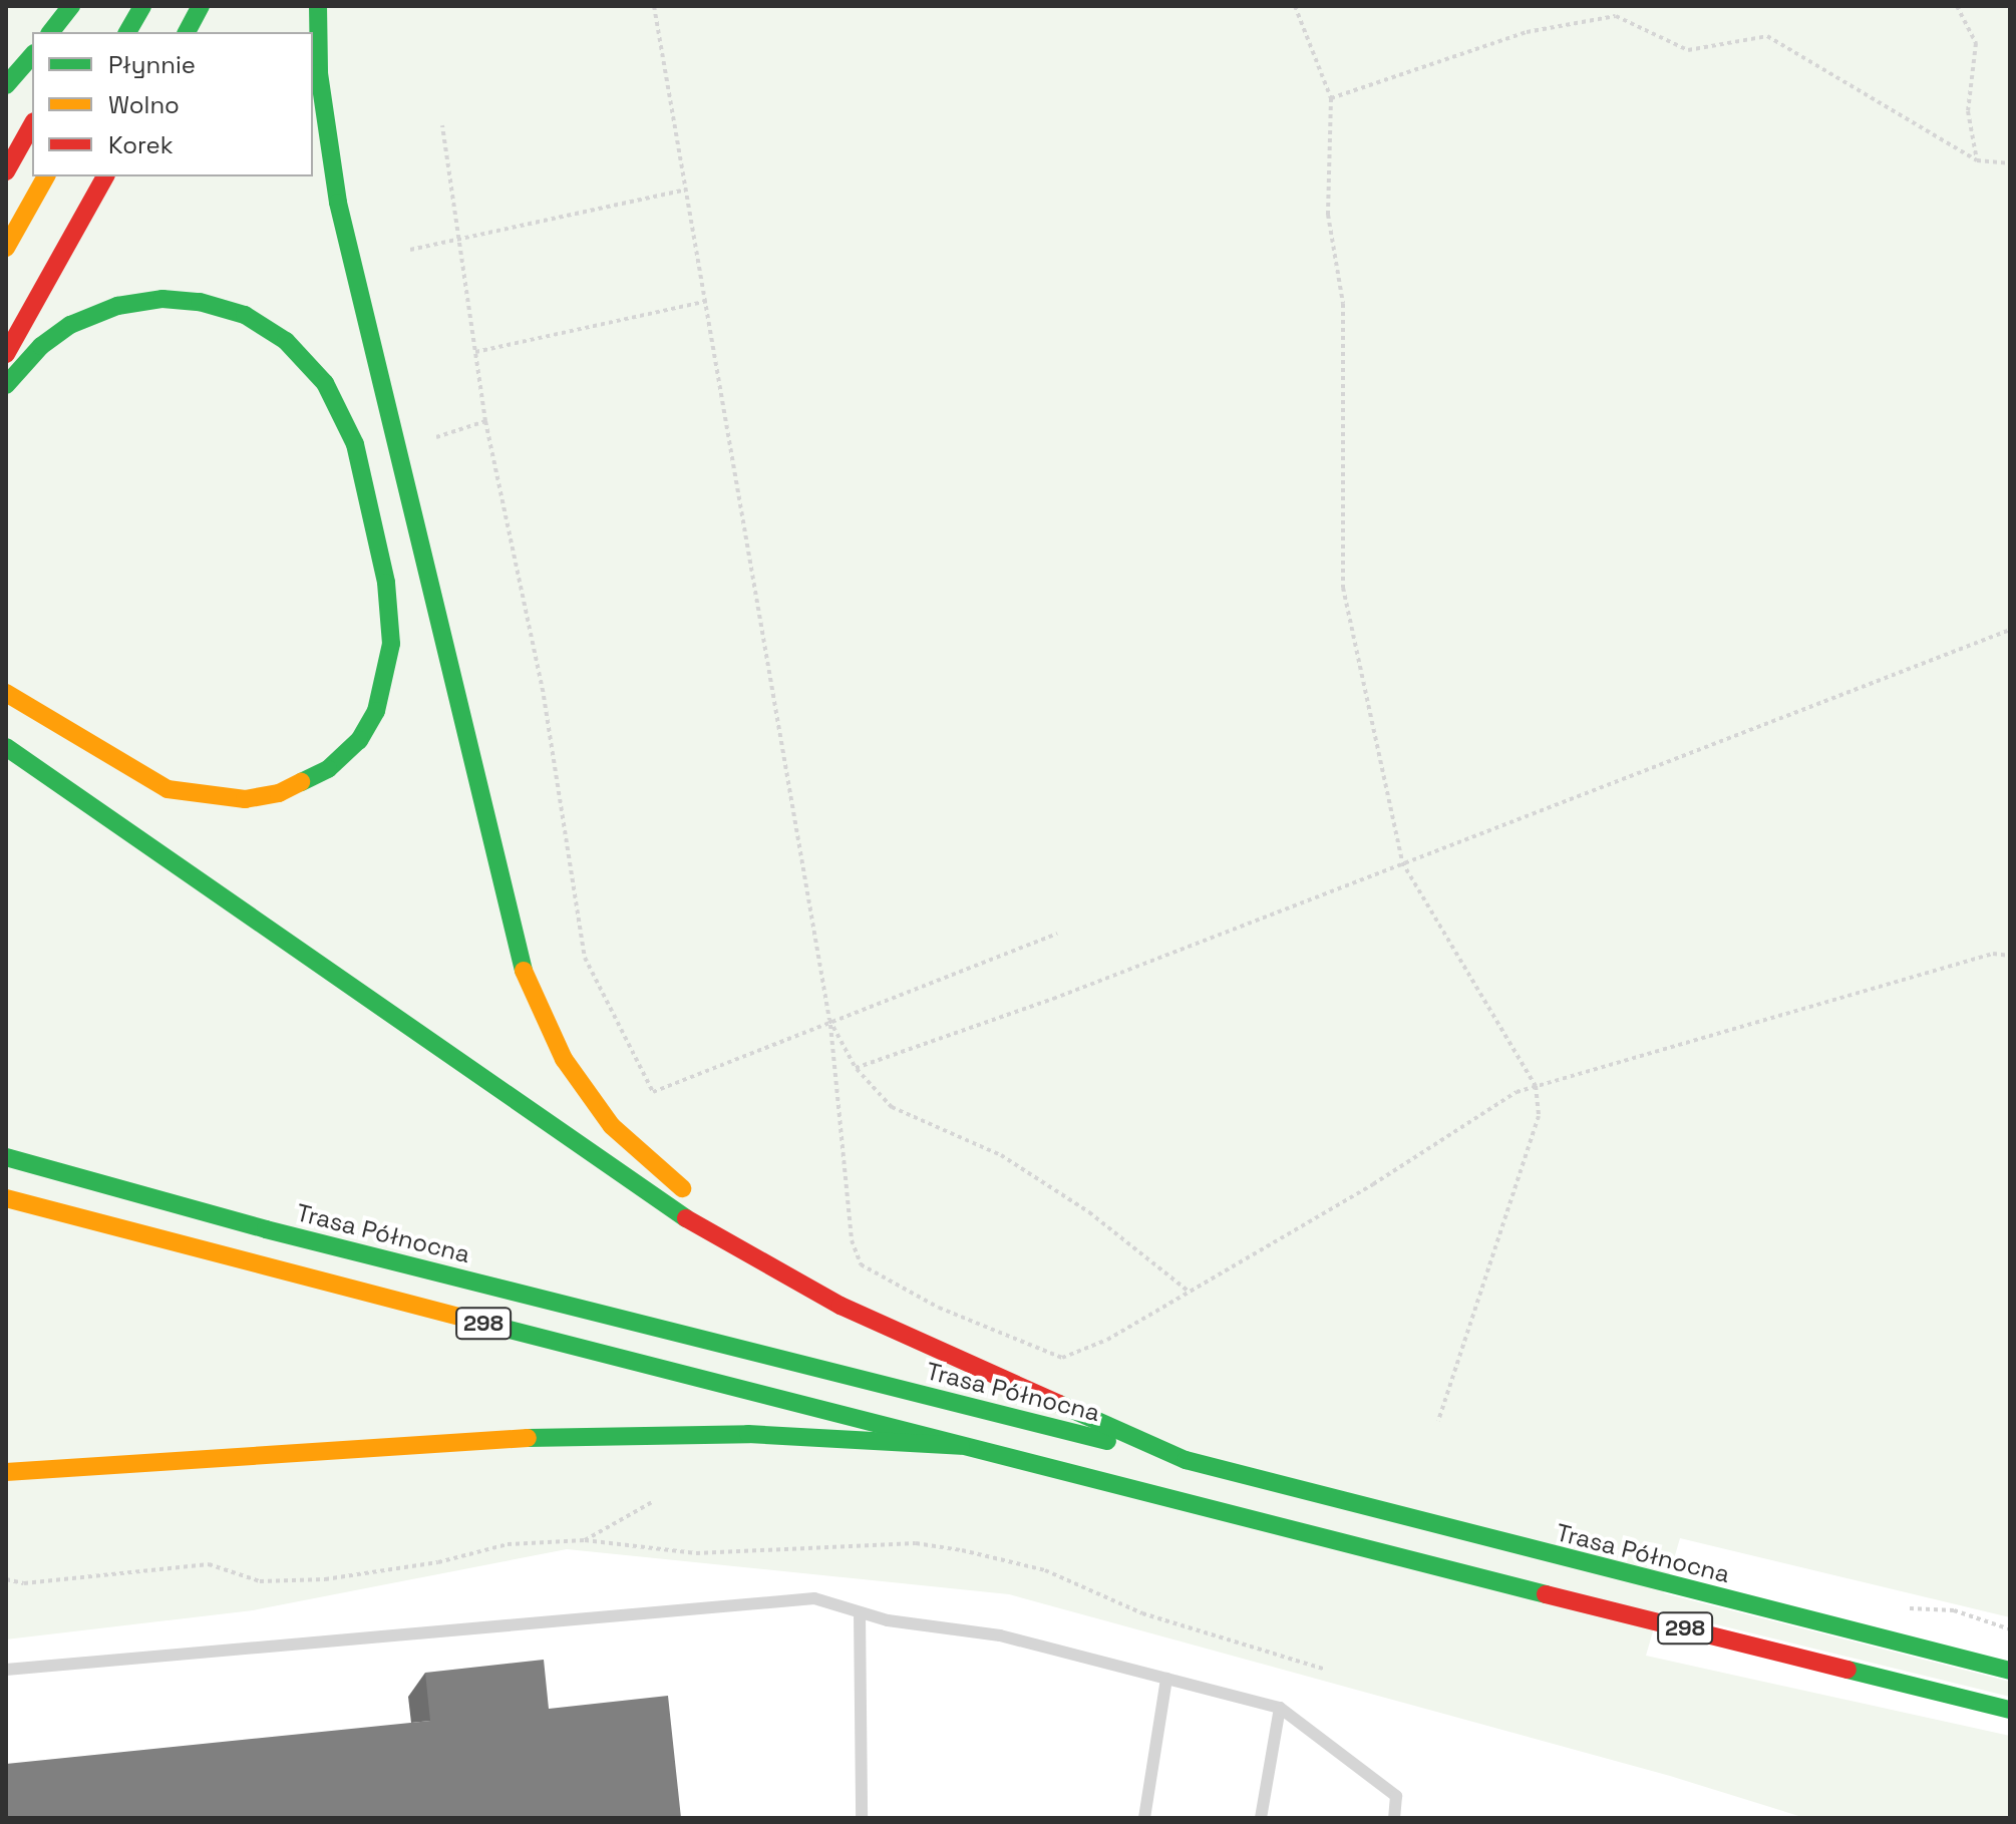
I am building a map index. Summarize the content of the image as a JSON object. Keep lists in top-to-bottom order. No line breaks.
{"streets":{"main road":["Trasa Północna","298"]},"legend":["Płynnie","Wolno","Korek"]}
